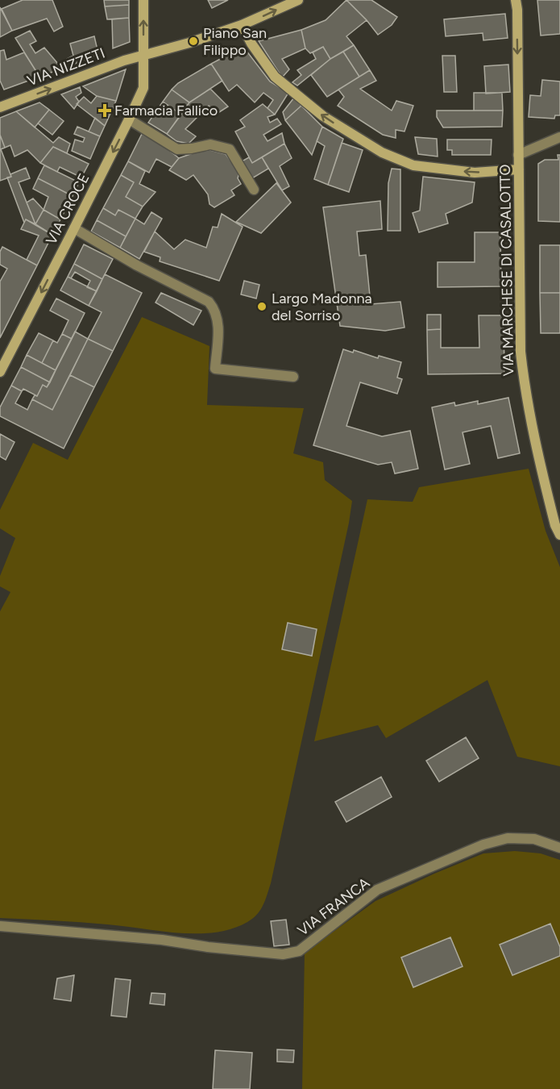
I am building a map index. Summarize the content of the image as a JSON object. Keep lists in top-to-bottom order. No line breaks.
{"streets":{"street":["VIA NIZZETI","VIA CROCE","VIA MARCHESE DI CASALOTTO","VIA FRANCA"]},"crossings":[["VIA NIZZETI","VIA CROCE"]],"one_way":["VIA NIZZETI"],"places":{"other":["Piano San Filippo","Largo Madonna del Sorriso"],"health":["Farmacia Fallico"]}}
